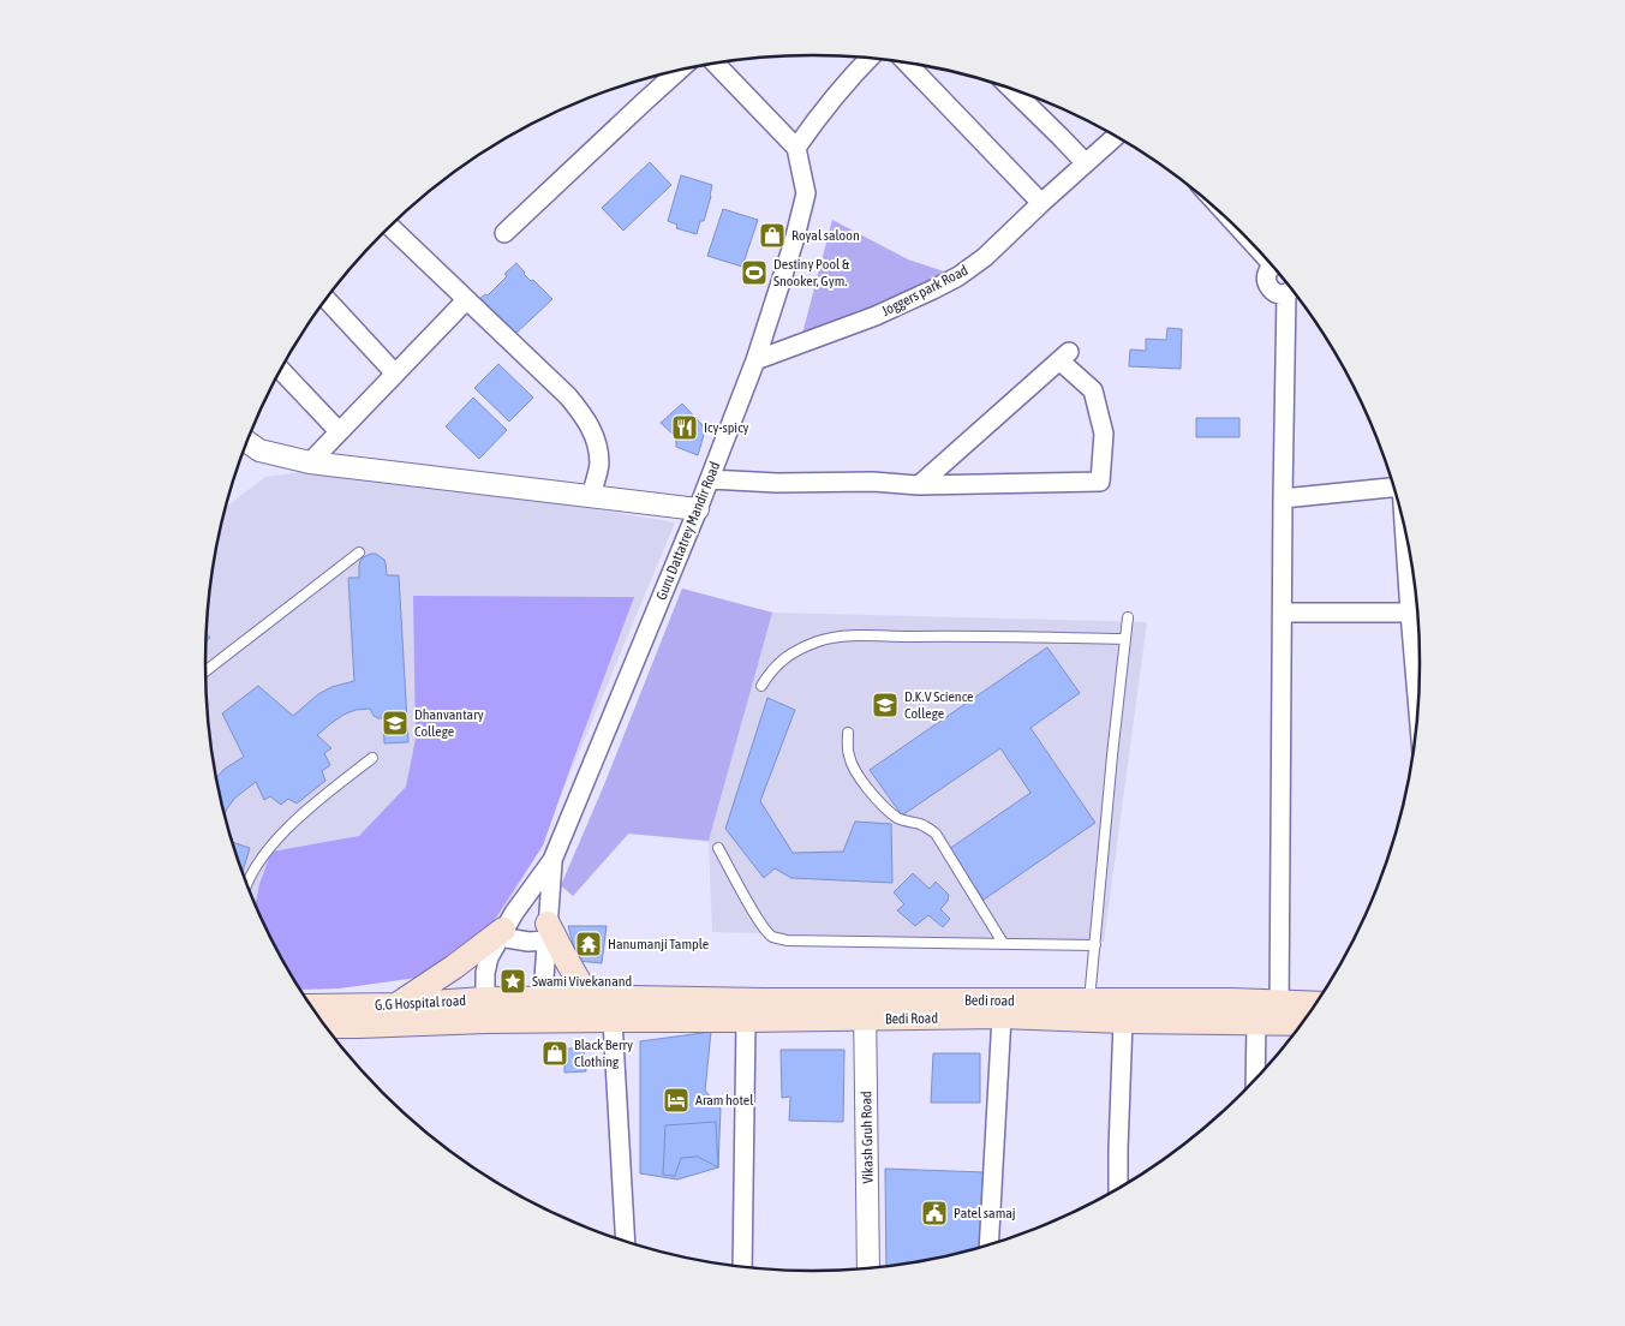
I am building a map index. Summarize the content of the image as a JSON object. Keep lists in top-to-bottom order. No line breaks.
{"streets":{"main road":["Bedi road","G.G Hospital road","Bedi Road"],"street":["Joggers park Road","Guru Dattatrey Mandir Road","Vikash Gruh Road"]},"crossings":[["Joggers park Road","Guru Dattatrey Mandir Road"],["Guru Dattatrey Mandir Road","Bedi road"],["Guru Dattatrey Mandir Road","G.G Hospital road"],["Guru Dattatrey Mandir Road","Bedi Road"],["Bedi road","G.G Hospital road"],["Bedi road","Bedi Road"],["Bedi road","Vikash Gruh Road"],["G.G Hospital road","Bedi Road"],["Bedi Road","Vikash Gruh Road"]],"places":{"shop":["Royal saloon","Black Berry Clothing"],"sports":["Destiny Pool & Snooker, Gym."],"restaurant":["Icy-spicy"],"school or university":["D.K.V Science College","Dhanvantary College"],"temple":["Hanumanji Tample"],"place":["Swami Vivekanand"],"hotel":["Aram hotel"],"public building":["Patel samaj"]}}
